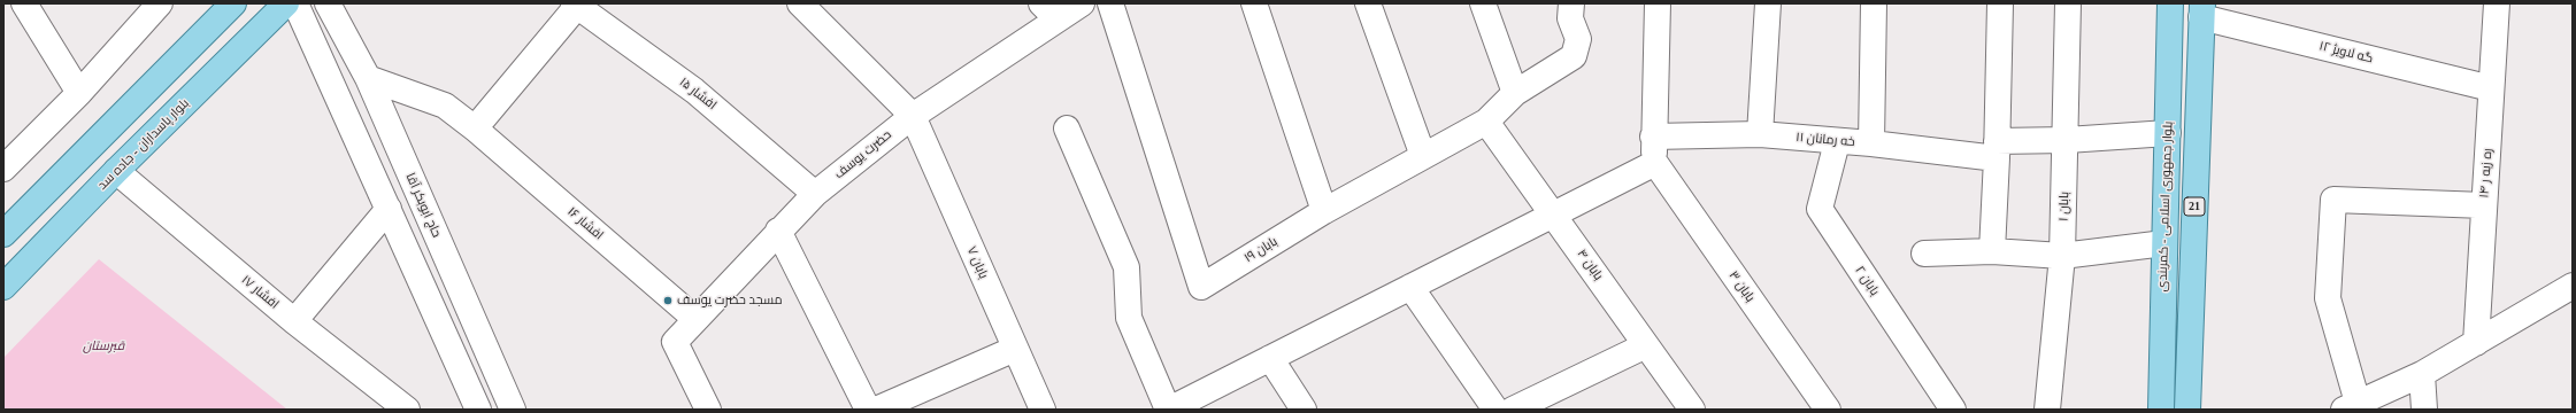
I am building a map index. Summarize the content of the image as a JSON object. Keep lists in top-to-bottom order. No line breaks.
{"streets":{"main road":["بلوار پاسداران - جاده سد","بلوار جمهوری اسلامی - کمربندی","21"],"street":["گه لاویژ ۱۲","افشار ۱۵","خه رمانان ۱۱","حضرت یوسف","ره زبه ر ۱۴","حاج ابوبکر آقا","بابان ۱","افشار ۱۶","بابان ۱۹","بابان ۷","بابان ۴","بابان ۲","بابان ۳","افشار ۱۷"]},"crossings":[["گه لاویژ ۱۲","ره زبه ر ۱۴"],["گه لاویژ ۱۲","21"],["افشار ۱۵","حضرت یوسف"],["خه رمانان ۱۱","بابان ۱"],["خه رمانان ۱۱","بلوار جمهوری اسلامی - کمربندی"],["خه رمانان ۱۱","بابان ۲"],["بلوار پاسداران - جاده سد","افشار ۱۷"],["حضرت یوسف","افشار ۱۶"],["حضرت یوسف","بابان ۷"],["حاج ابوبکر آقا","افشار ۱۶"],["بابان ۱۹","بابان ۴"]],"parks":["قبرستان"],"places":["مسجد حضرت یوسف"]}
